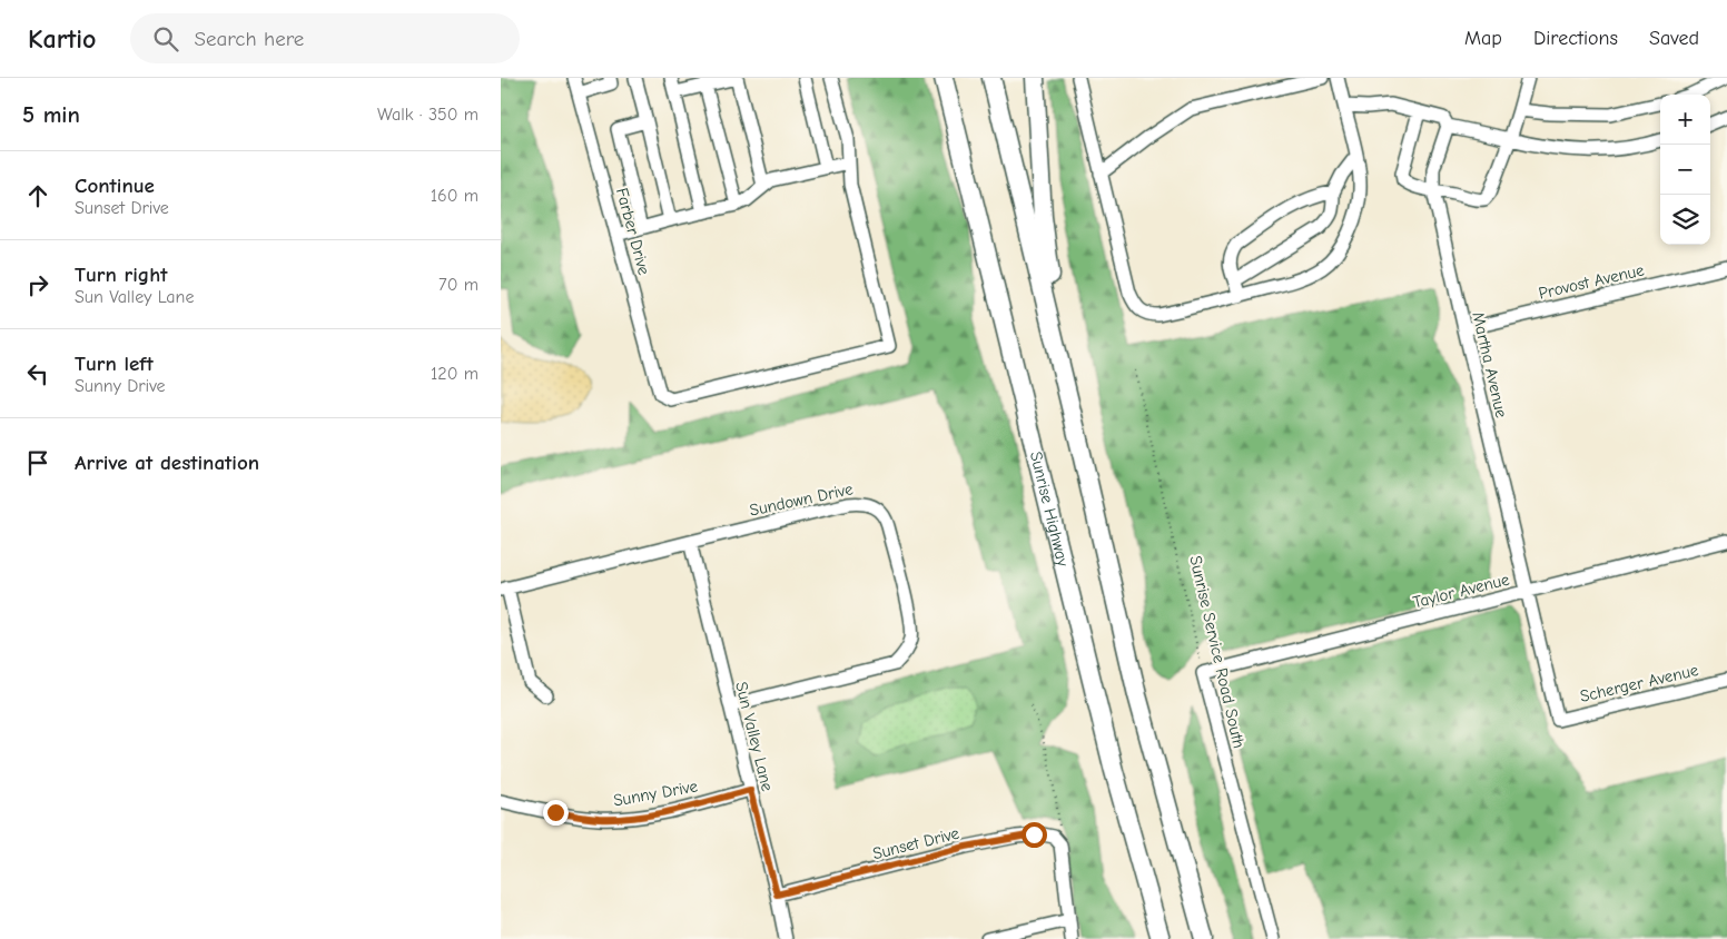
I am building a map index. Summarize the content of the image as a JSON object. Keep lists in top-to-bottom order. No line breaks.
{"streets":{"highway":["Sunrise Highway"],"street":["Farber Drive","Provost Avenue","Martha Avenue","Sundown Drive","Taylor Avenue","Sunrise Service Road South","Scherger Avenue","Sun Valley Lane","Sunny Drive","Sunset Drive"]},"crossings":[["Provost Avenue","Martha Avenue"],["Martha Avenue","Taylor Avenue"],["Martha Avenue","Scherger Avenue"],["Sundown Drive","Sun Valley Lane"],["Taylor Avenue","Sunrise Service Road South"],["Sun Valley Lane","Sunny Drive"],["Sun Valley Lane","Sunset Drive"]],"page":{"header":"Kartio","search":"Search here","nav":["Map","Directions","Saved"],"heading":["5 min","Walk · 350 m"],"map_buttons":["+","−"],"list":[["Continue","Sunset Drive","160 m"],["Turn right","Sun Valley Lane","70 m"],["Turn left","Sunny Drive","120 m"],"Arrive at destination"]}}
